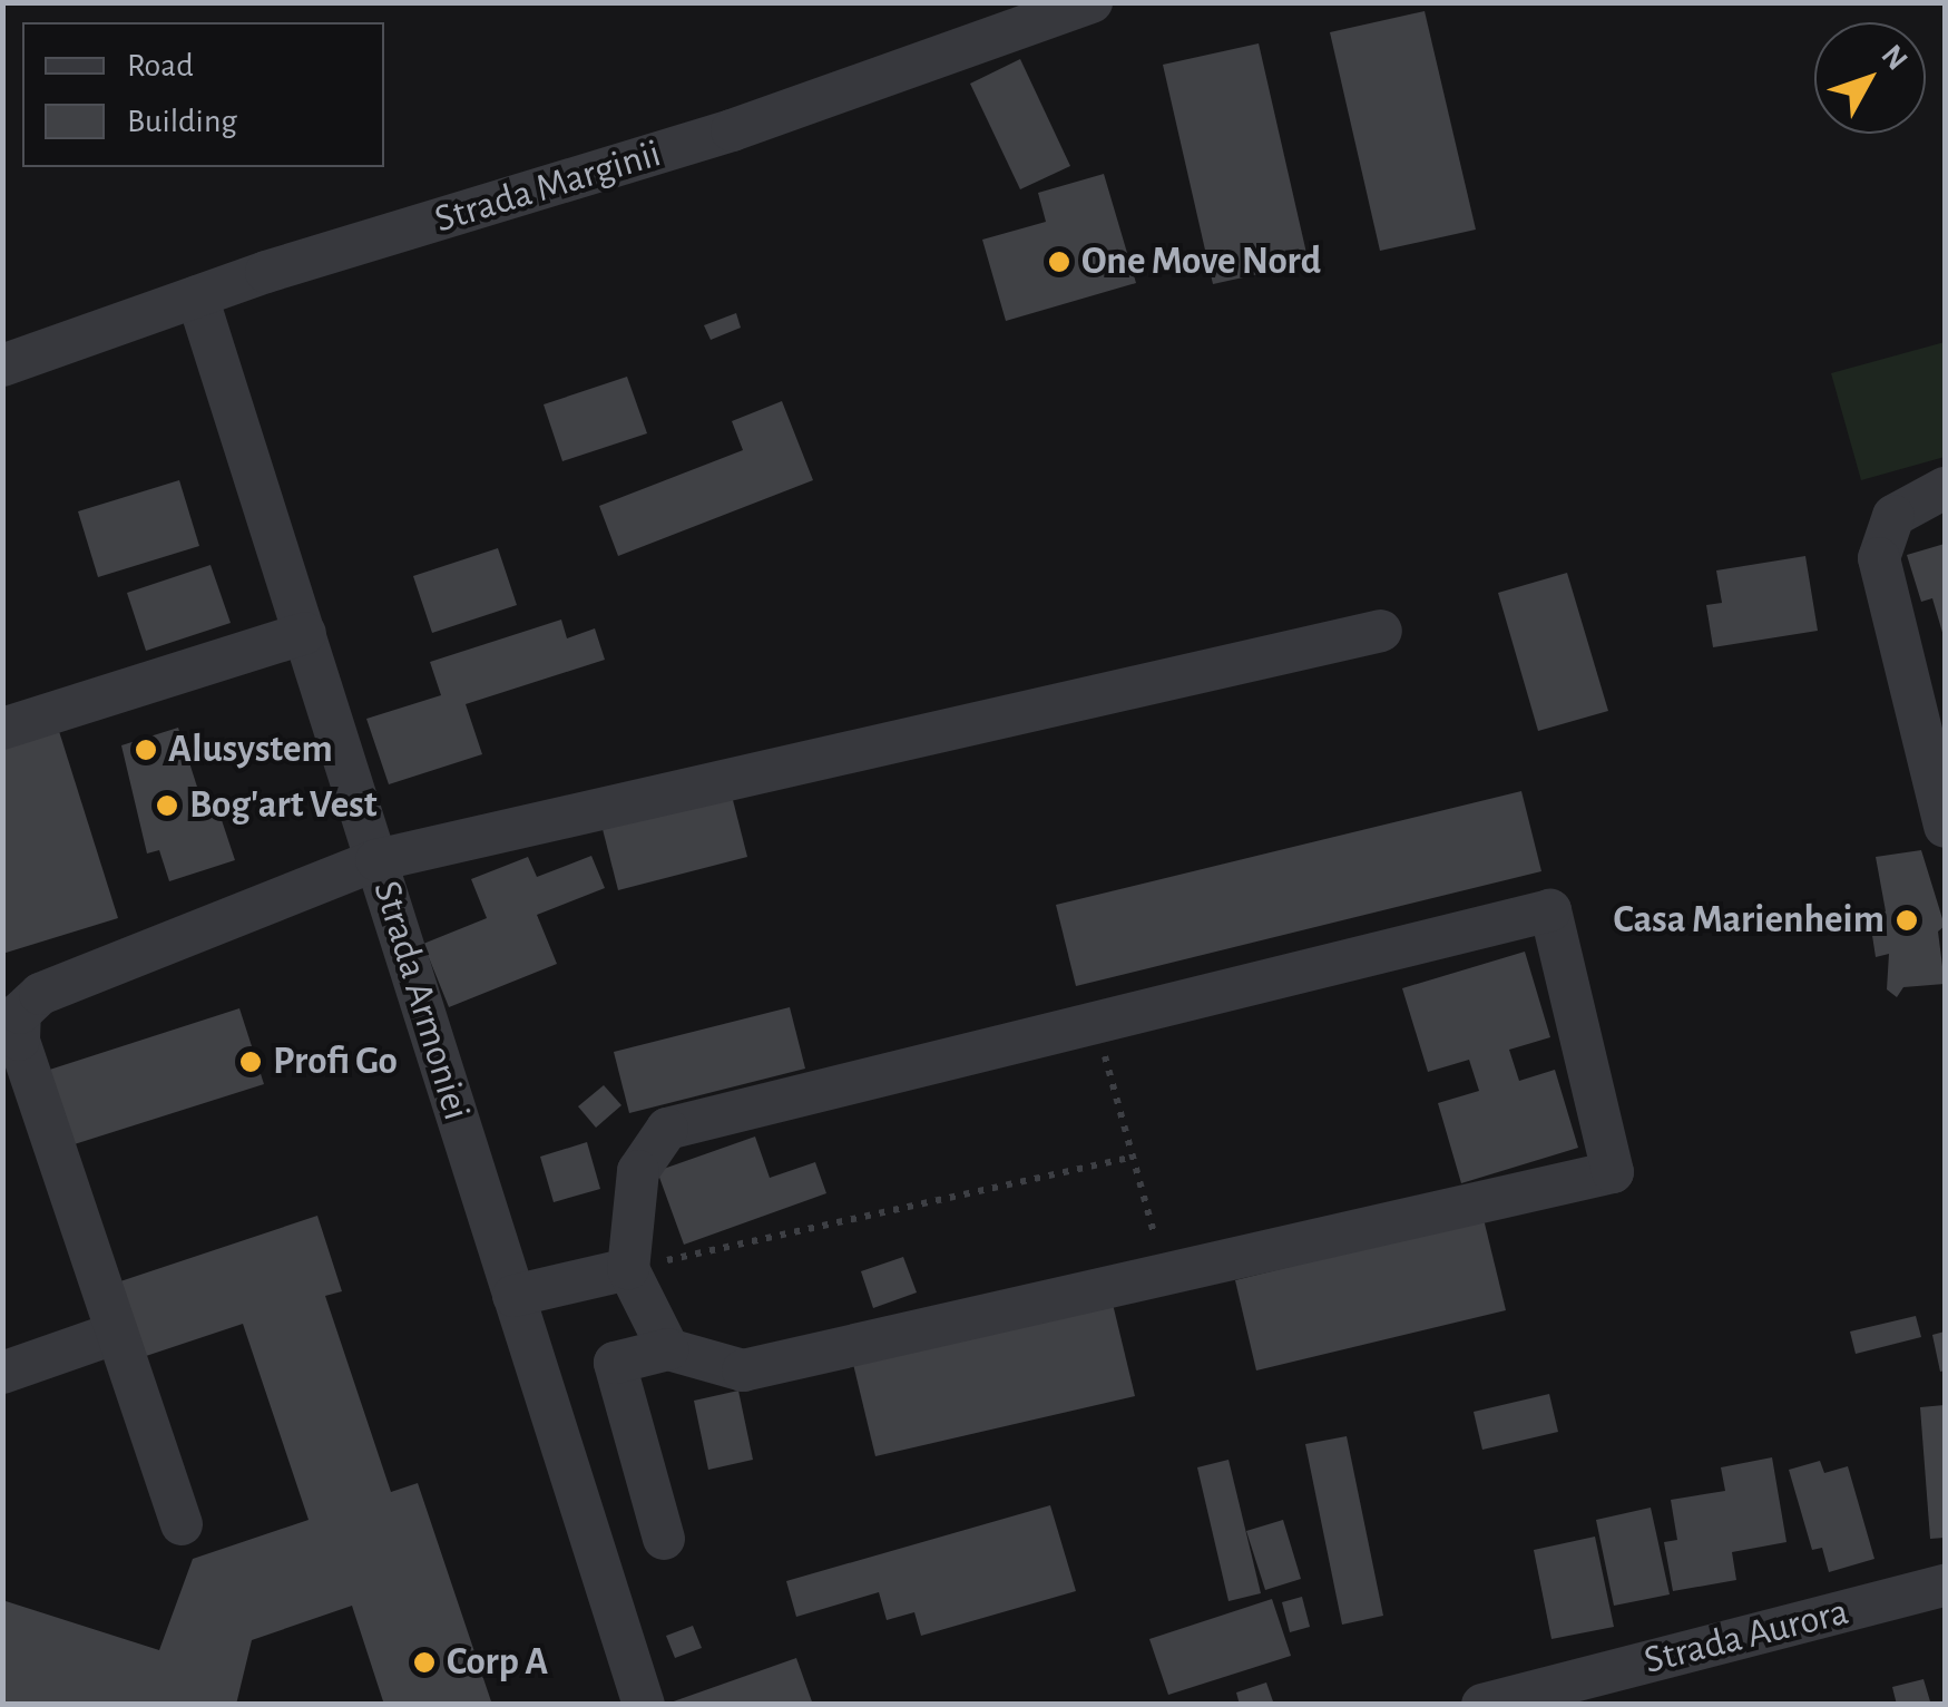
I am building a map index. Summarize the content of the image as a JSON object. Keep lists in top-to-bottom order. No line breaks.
{"streets":{"street":["Strada Marginii","Strada Armoniei","Strada Aurora"]},"crossings":[["Strada Marginii","Strada Armoniei"]],"places":["One Move Nord","Alusystem","Bog'art Vest","Casa Marienheim","Profi Go","Corp A"],"legend":["Road","Building"],"north":"top right"}
